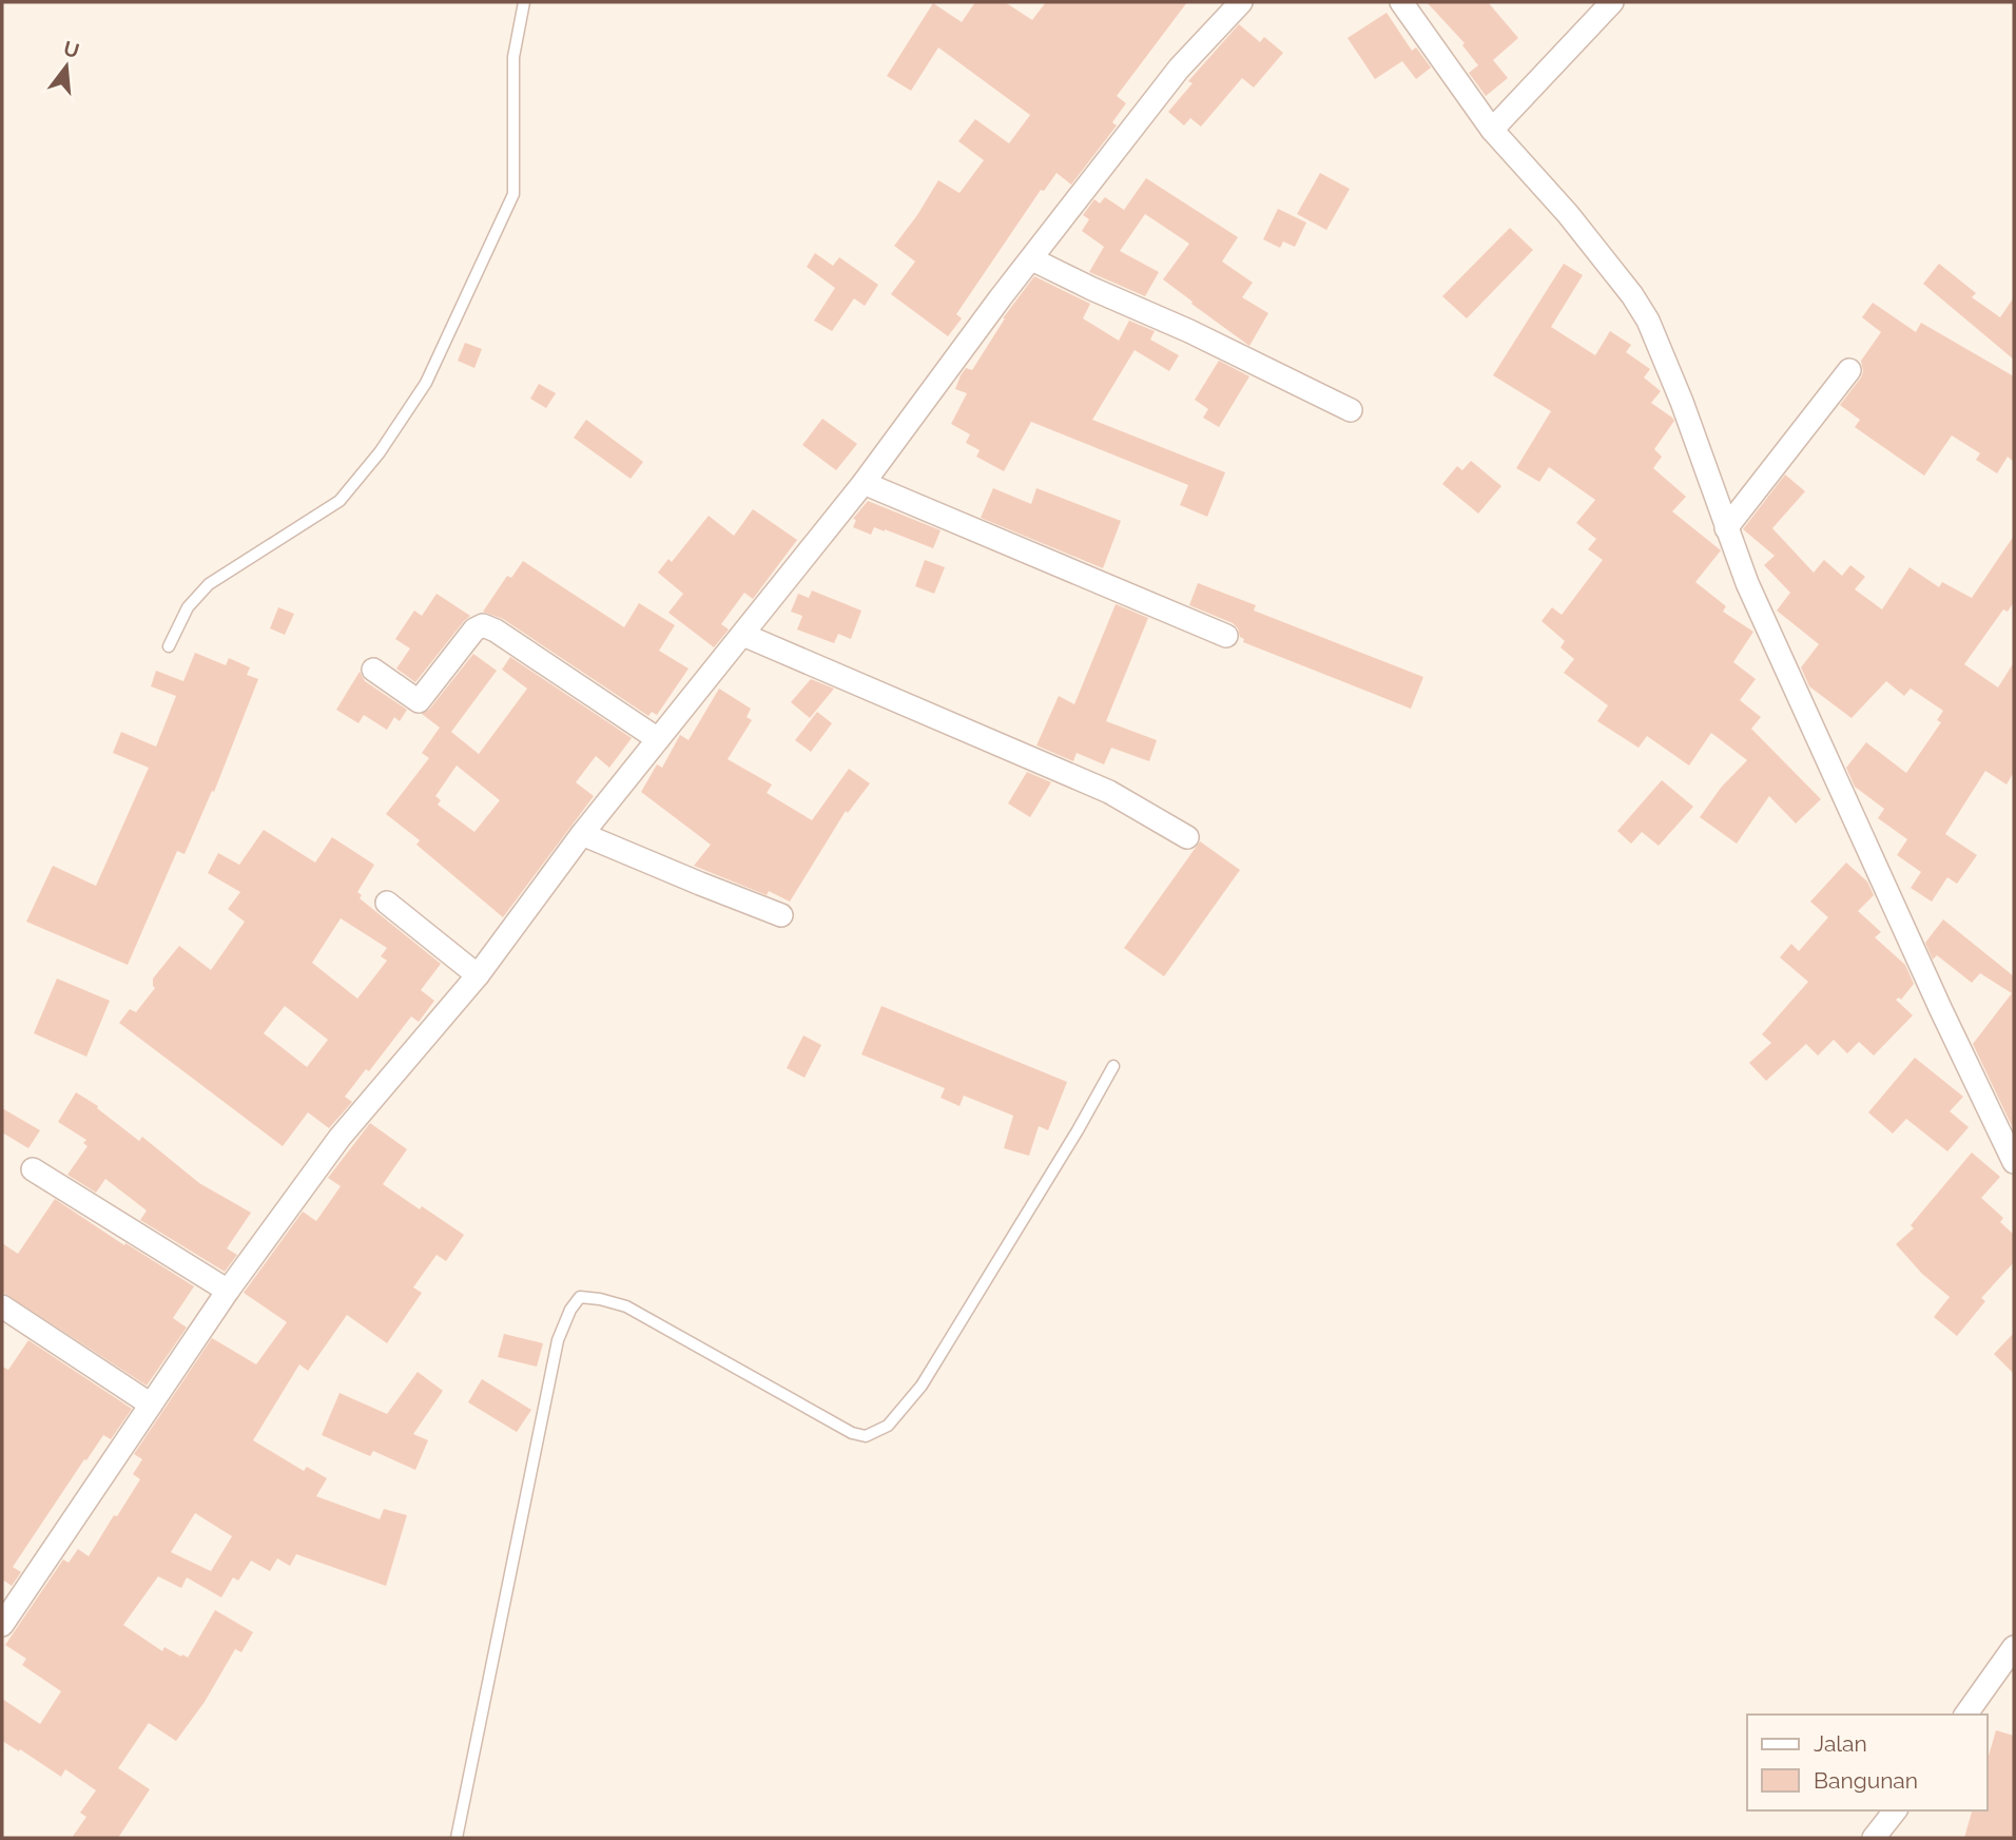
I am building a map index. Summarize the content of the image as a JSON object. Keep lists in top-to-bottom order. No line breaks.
{"legend":["Jalan","Bangunan"],"north":"top"}
